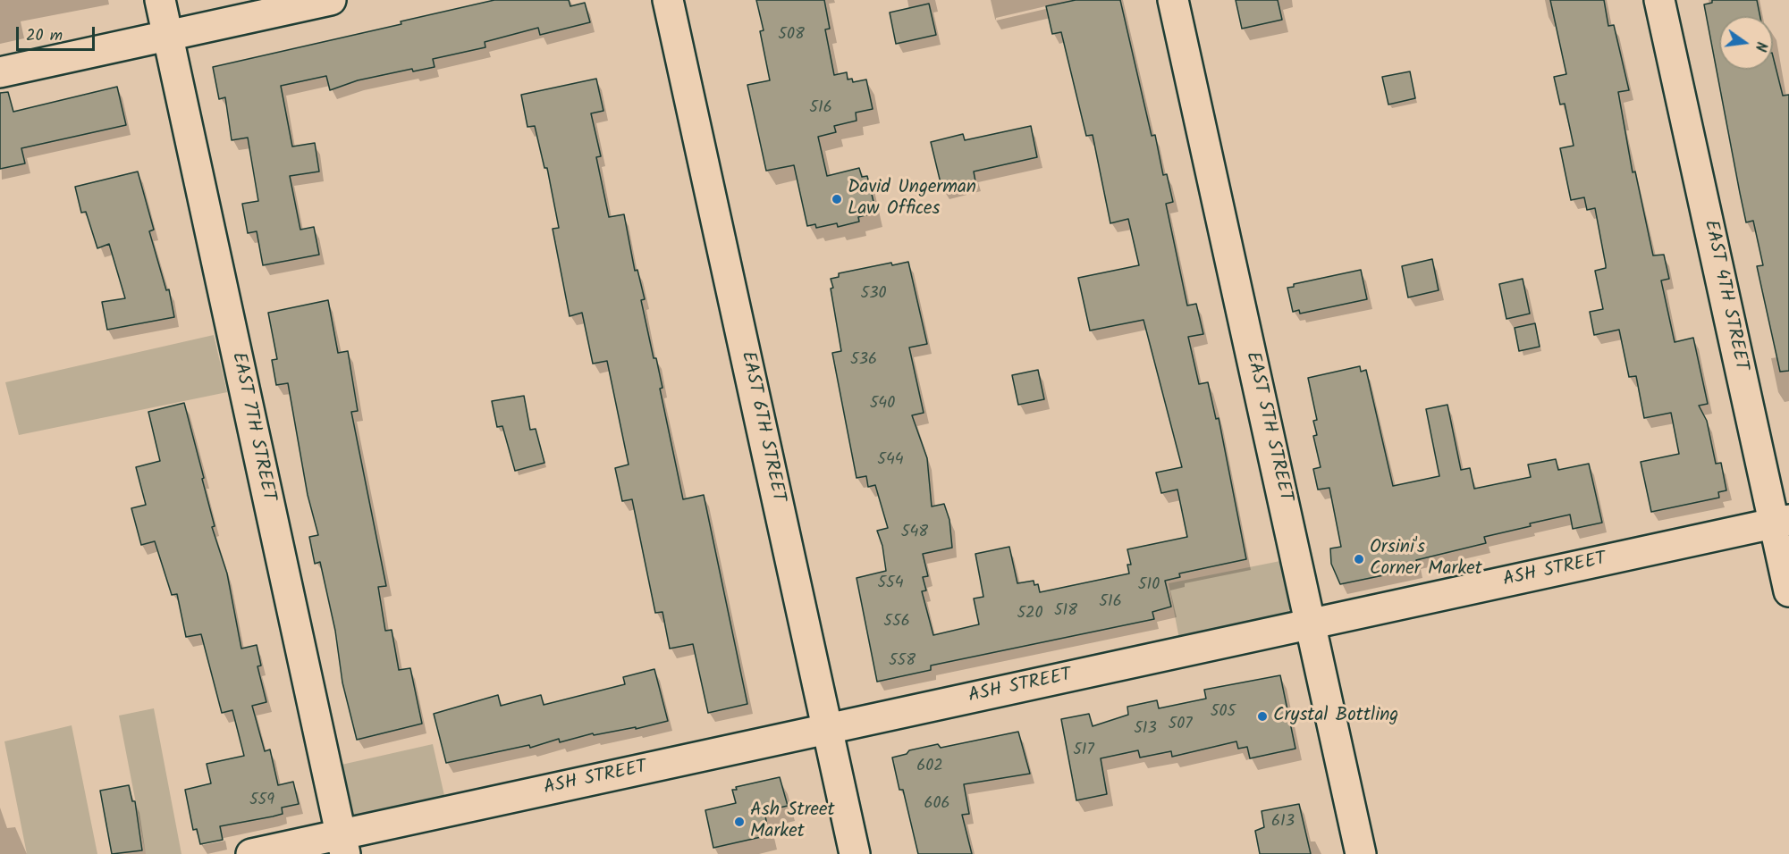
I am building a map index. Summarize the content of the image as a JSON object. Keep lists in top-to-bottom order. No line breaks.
{"streets":{"street":["EAST 4TH STREET","EAST 7TH STREET","EAST 6TH STREET","EAST 5TH STREET","ASH STREET"]},"crossings":[["EAST 4TH STREET","ASH STREET"],["EAST 7TH STREET","ASH STREET"],["EAST 6TH STREET","ASH STREET"],["EAST 5TH STREET","ASH STREET"]],"places":["David Ungerman Law Offices","Orsini's Corner Market","Crystal Bottling","Ash Street Market"],"house_numbers":["508","516","530","536","540","544","548","554","510","516","518","520","556","558","505","507","513","517","602","559","606","613"],"scale_bar":"20 m","north":"right"}
